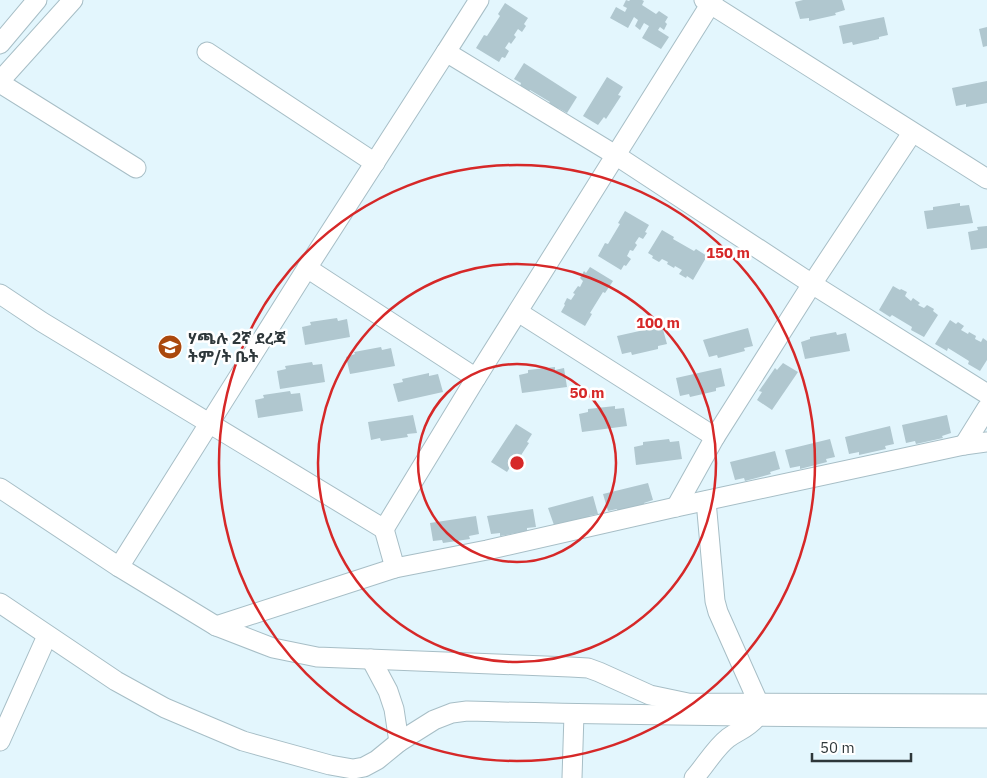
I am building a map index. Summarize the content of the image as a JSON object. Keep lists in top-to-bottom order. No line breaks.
{"places":{"school or university":["ሃጫሉ 2ኛ ደረጃ ትም/ት ቤት"]},"scale_bar":"50 m","rings":["150 m","100 m","50 m"]}
